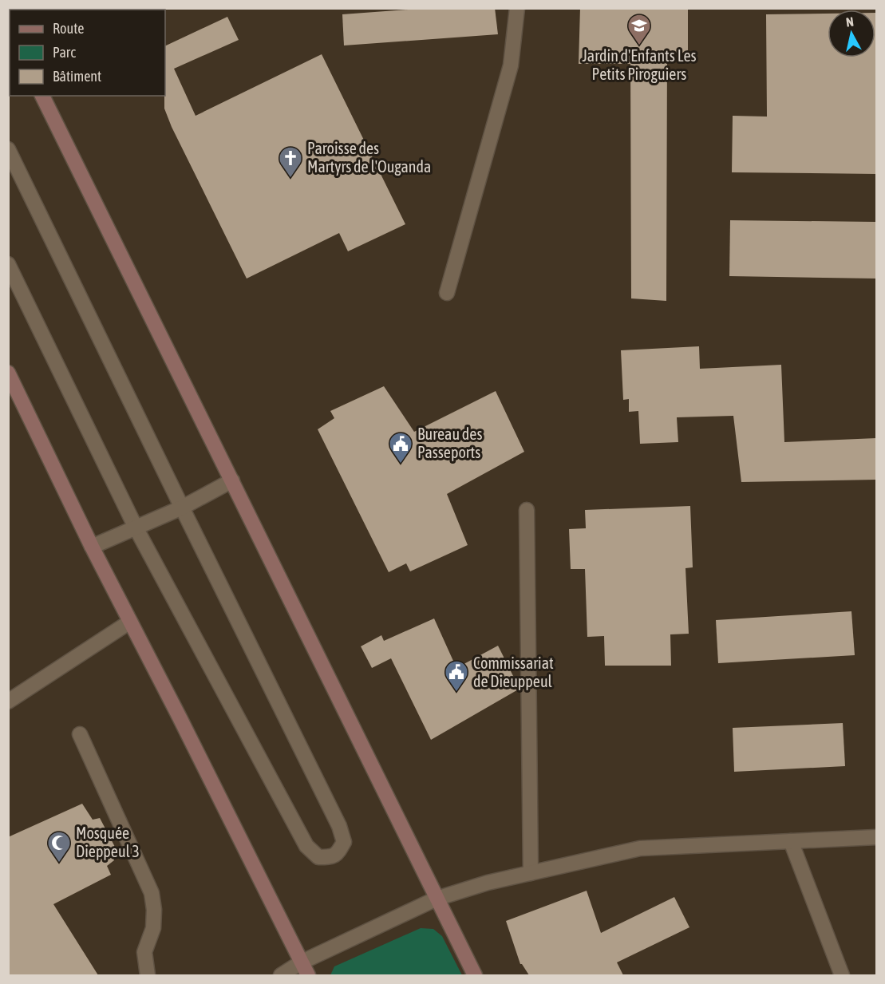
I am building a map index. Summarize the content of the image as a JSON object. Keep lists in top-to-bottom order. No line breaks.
{"places":{"school or university":["Jardin d'Enfants Les Petits Piroguiers"],"church":["Paroisse des Martyrs de l'Ouganda"],"public building":["Bureau des Passeports","Commissariat de Dieuppeul"],"mosque":["Mosquée Dieppeul 3"]},"legend":["Route","Parc","Bâtiment"],"north":"top"}
